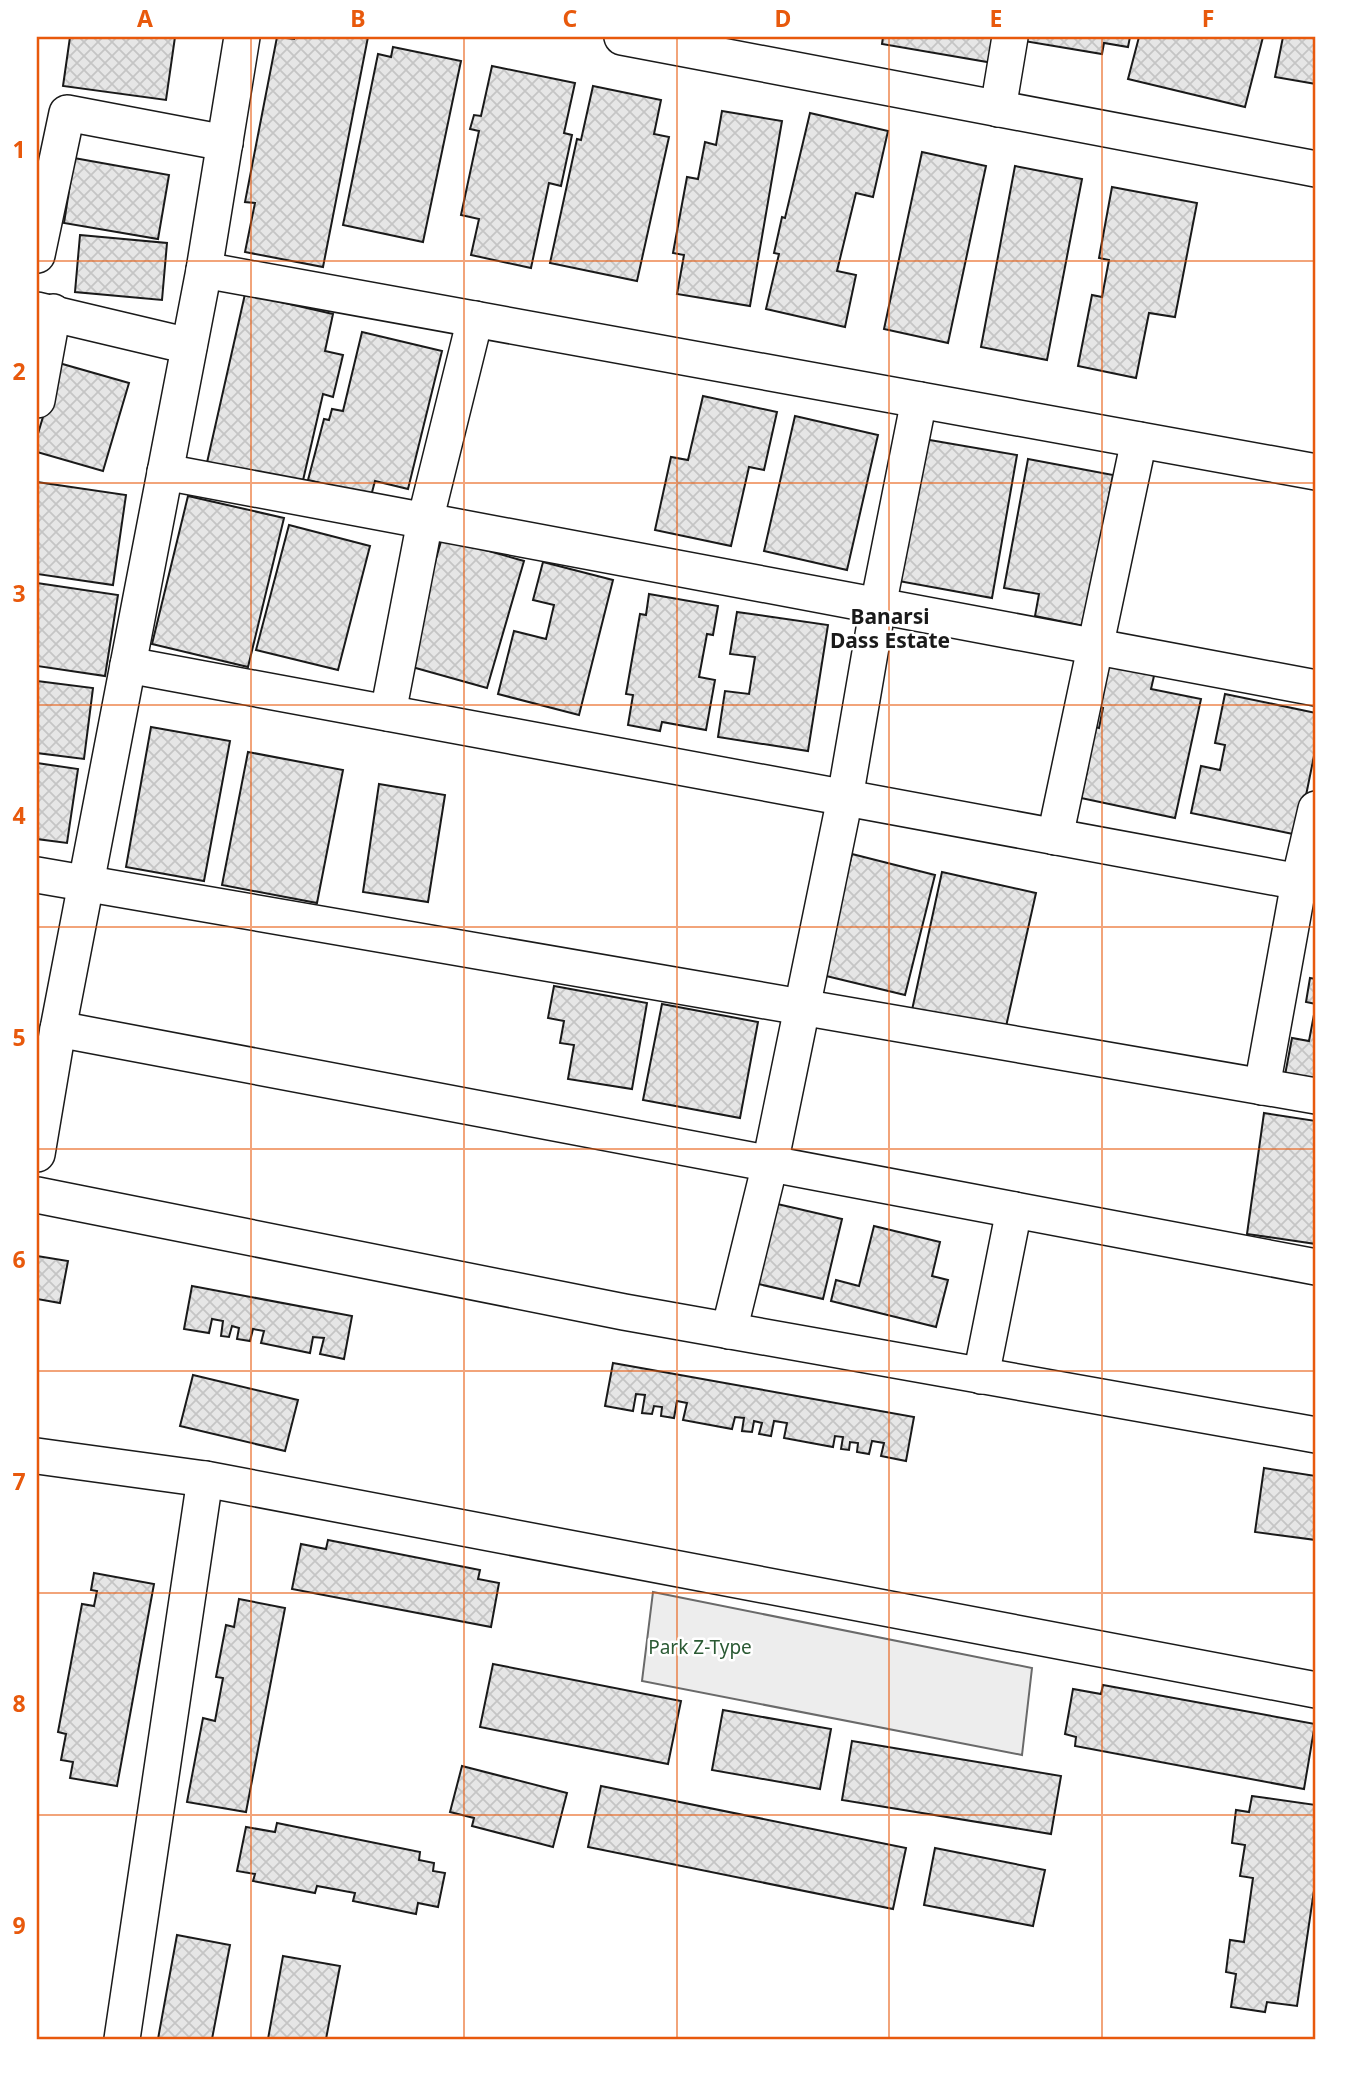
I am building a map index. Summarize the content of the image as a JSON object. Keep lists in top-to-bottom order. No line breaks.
{"districts":["Banarsi Dass Estate"],"parks":["Park Z-Type"],"grid":{"columns":["A","B","C","D","E","F"],"rows":["1","2","3","4","5","6","7","8","9"]}}
